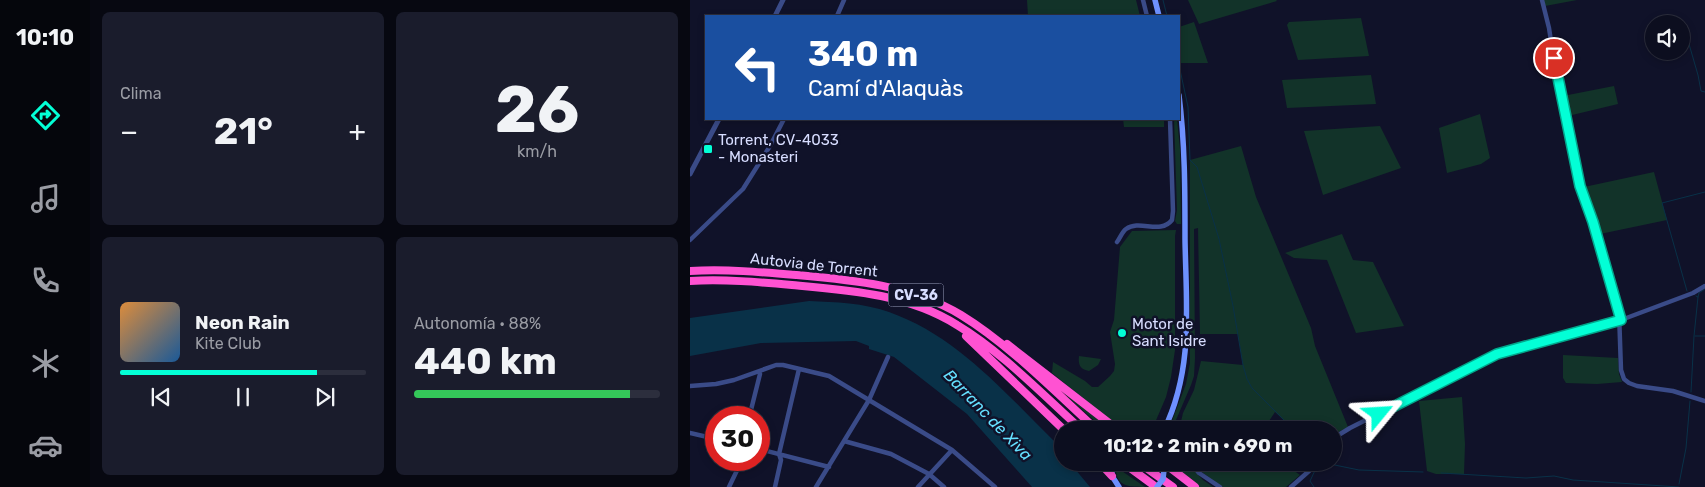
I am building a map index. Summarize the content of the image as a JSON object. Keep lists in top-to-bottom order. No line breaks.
{"streets":{"highway":["Autovia de Torrent","CV-36"]},"water":["Barranc de Xiva"],"places":{"transit":["Torrent, CV-4033 - Monasteri"],"other":["Motor de Sant Isidre"]},"page":{"tabs":"10:10","tile":["Clima",["26","km/h"],["Autonomía · 88%","440 km"]],"turn":["340 m","Camí d'Alaquàs"],"heat":["−","21°","+"],"song":["Neon Rain","Kite Club"],"limit":"30","trip":"10:12 · 2 min · 690 m"}}
